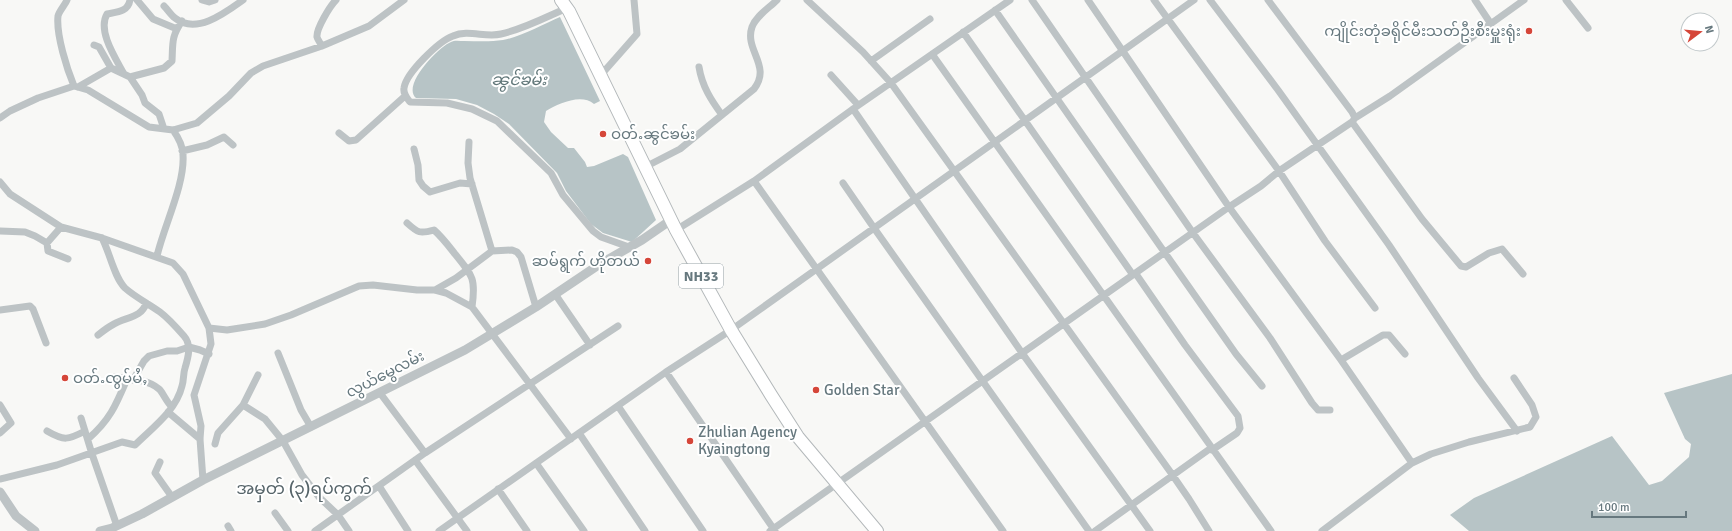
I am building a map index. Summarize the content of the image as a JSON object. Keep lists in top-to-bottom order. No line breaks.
{"streets":{"highway":["NH33"],"street":["လွယ်မွေလမ်း"]},"crossings":[["NH33","လွယ်မွေလမ်း"]],"districts":["အမှတ် (၃)ရပ်ကွက်"],"water":["ၼွင်ၶမ်း"],"places":["ကျိုင်းတုံခရိုင်မီးသတ်ဦးစီးမှူးရုံး","ဝတ်ႉၼွင်ၶမ်း","ဆမ်ရွက် ဟိုတယ်","ဝတ်ႉၸွမ်မႆႇ","Golden Star","Zhulian Agency Kyaingtong"],"scale_bar":"100 m","north":"right"}
